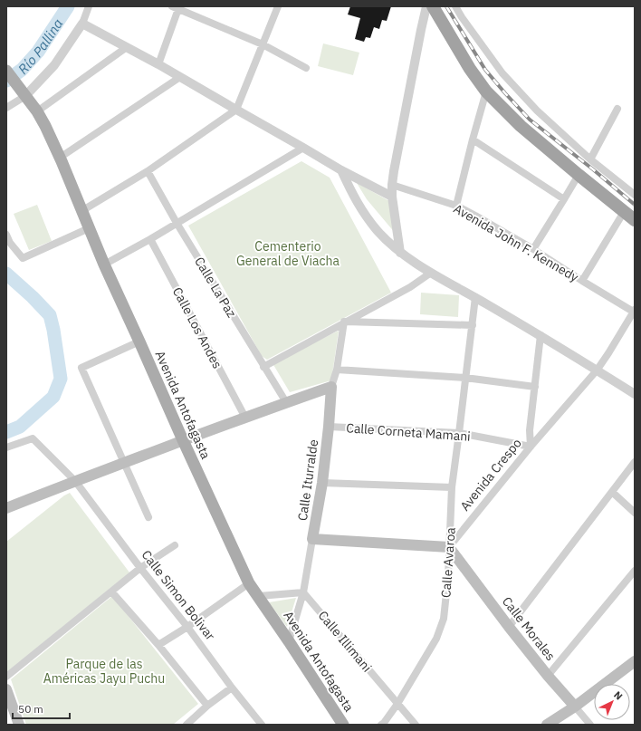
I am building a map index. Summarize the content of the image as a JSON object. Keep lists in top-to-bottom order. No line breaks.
{"streets":{"main road":["Avenida Antofagasta","Calle Iturralde","Calle Morales"],"street":["Avenida John F. Kennedy","Calle La Paz","Calle Los Andes","Calle Corneta Mamani","Avenida Crespo","Calle Avaroa","Calle Simon Bolivar","Calle Illimani"]},"crossings":[["Avenida John F. Kennedy","Avenida Crespo"],["Avenida Antofagasta","Calle Iturralde"],["Calle Corneta Mamani","Avenida Crespo"],["Calle Corneta Mamani","Calle Iturralde"],["Calle Corneta Mamani","Calle Avaroa"],["Avenida Crespo","Calle Avaroa"],["Avenida Crespo","Calle Morales"],["Calle Iturralde","Calle Illimani"],["Calle Avaroa","Calle Morales"],["Calle Avaroa","Calle Illimani"]],"water":["Río Pallina"],"parks":["Cementerio General de Viacha","Parque de las Américas Jayu Puchu"],"scale_bar":"50 m","north":"top right"}
